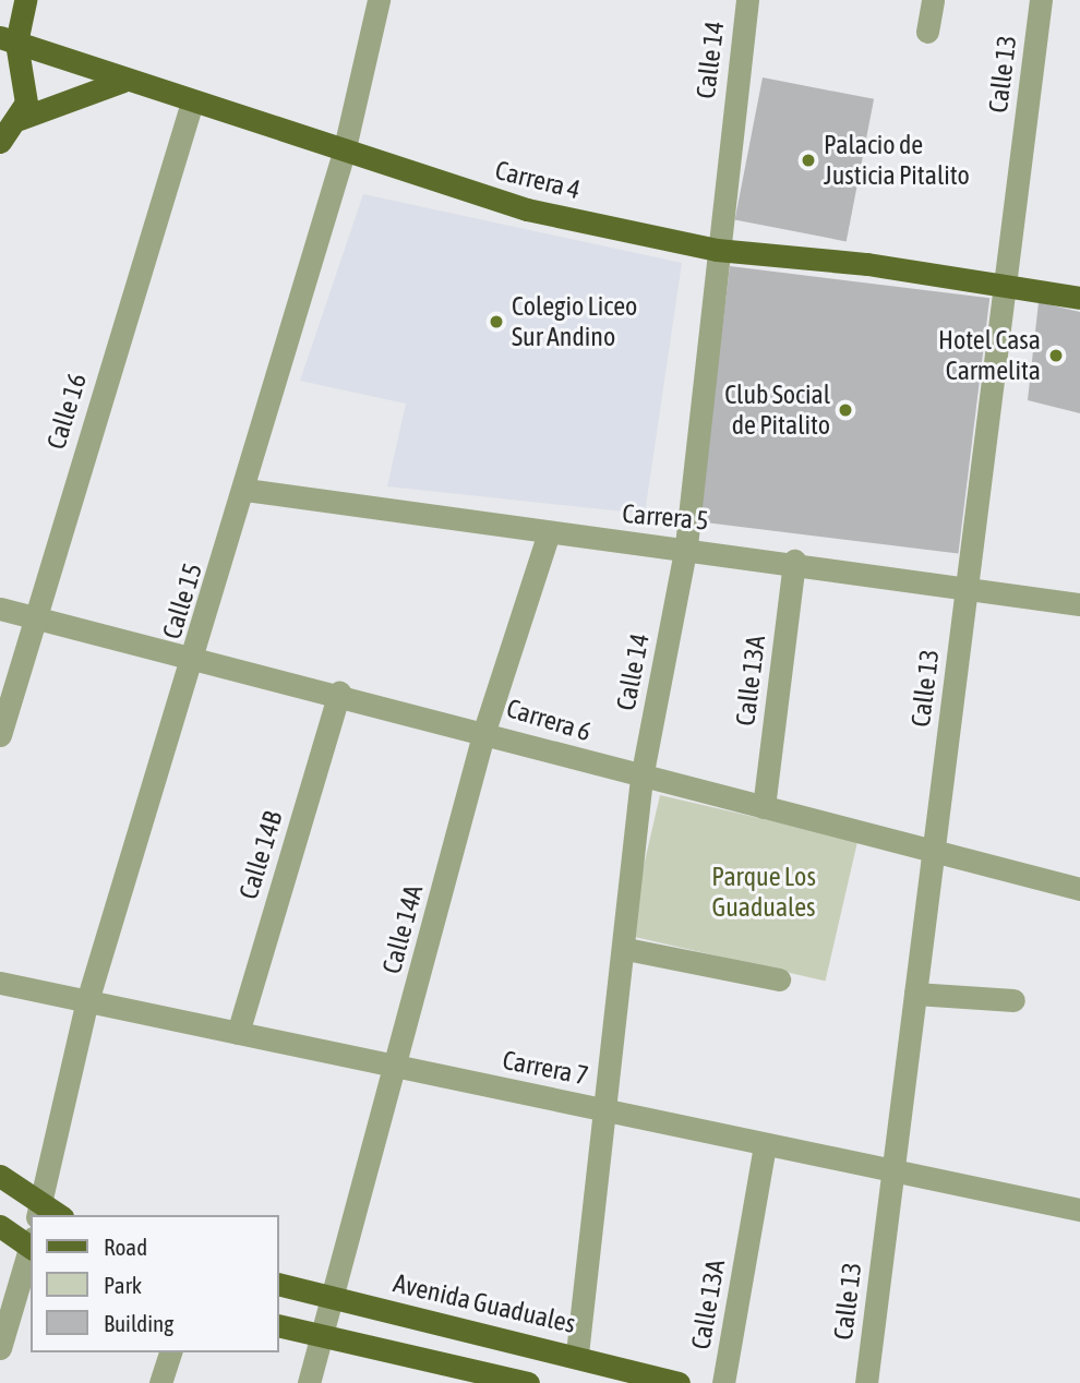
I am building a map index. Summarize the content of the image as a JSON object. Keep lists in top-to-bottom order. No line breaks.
{"streets":{"main road":["Carrera 4","Avenida Guaduales"],"street":["Calle 14","Calle 13","Calle 16","Carrera 5","Calle 15","Calle 13A","Carrera 6","Calle 14B","Calle 14A","Carrera 7"]},"crossings":[["Calle 14","Carrera 4"],["Calle 14","Carrera 5"],["Calle 14","Carrera 6"],["Calle 14","Carrera 7"],["Calle 14","Avenida Guaduales"],["Calle 13","Carrera 4"],["Calle 13","Carrera 5"],["Calle 13","Carrera 6"],["Calle 13","Carrera 7"],["Carrera 4","Calle 16"],["Carrera 4","Calle 15"],["Calle 16","Carrera 6"],["Carrera 5","Calle 15"],["Carrera 5","Calle 13A"],["Carrera 5","Calle 14A"],["Calle 15","Carrera 6"],["Calle 15","Carrera 7"],["Calle 13A","Carrera 6"],["Calle 13A","Carrera 7"],["Carrera 6","Calle 14B"],["Carrera 6","Calle 14A"],["Calle 14B","Carrera 7"],["Calle 14A","Carrera 7"],["Calle 14A","Avenida Guaduales"]],"parks":["Parque Los Guaduales"],"places":["Palacio de Justicia Pitalito","Colegio Liceo Sur Andino","Hotel Casa Carmelita","Club Social de Pitalito"],"legend":["Road","Park","Building"]}
